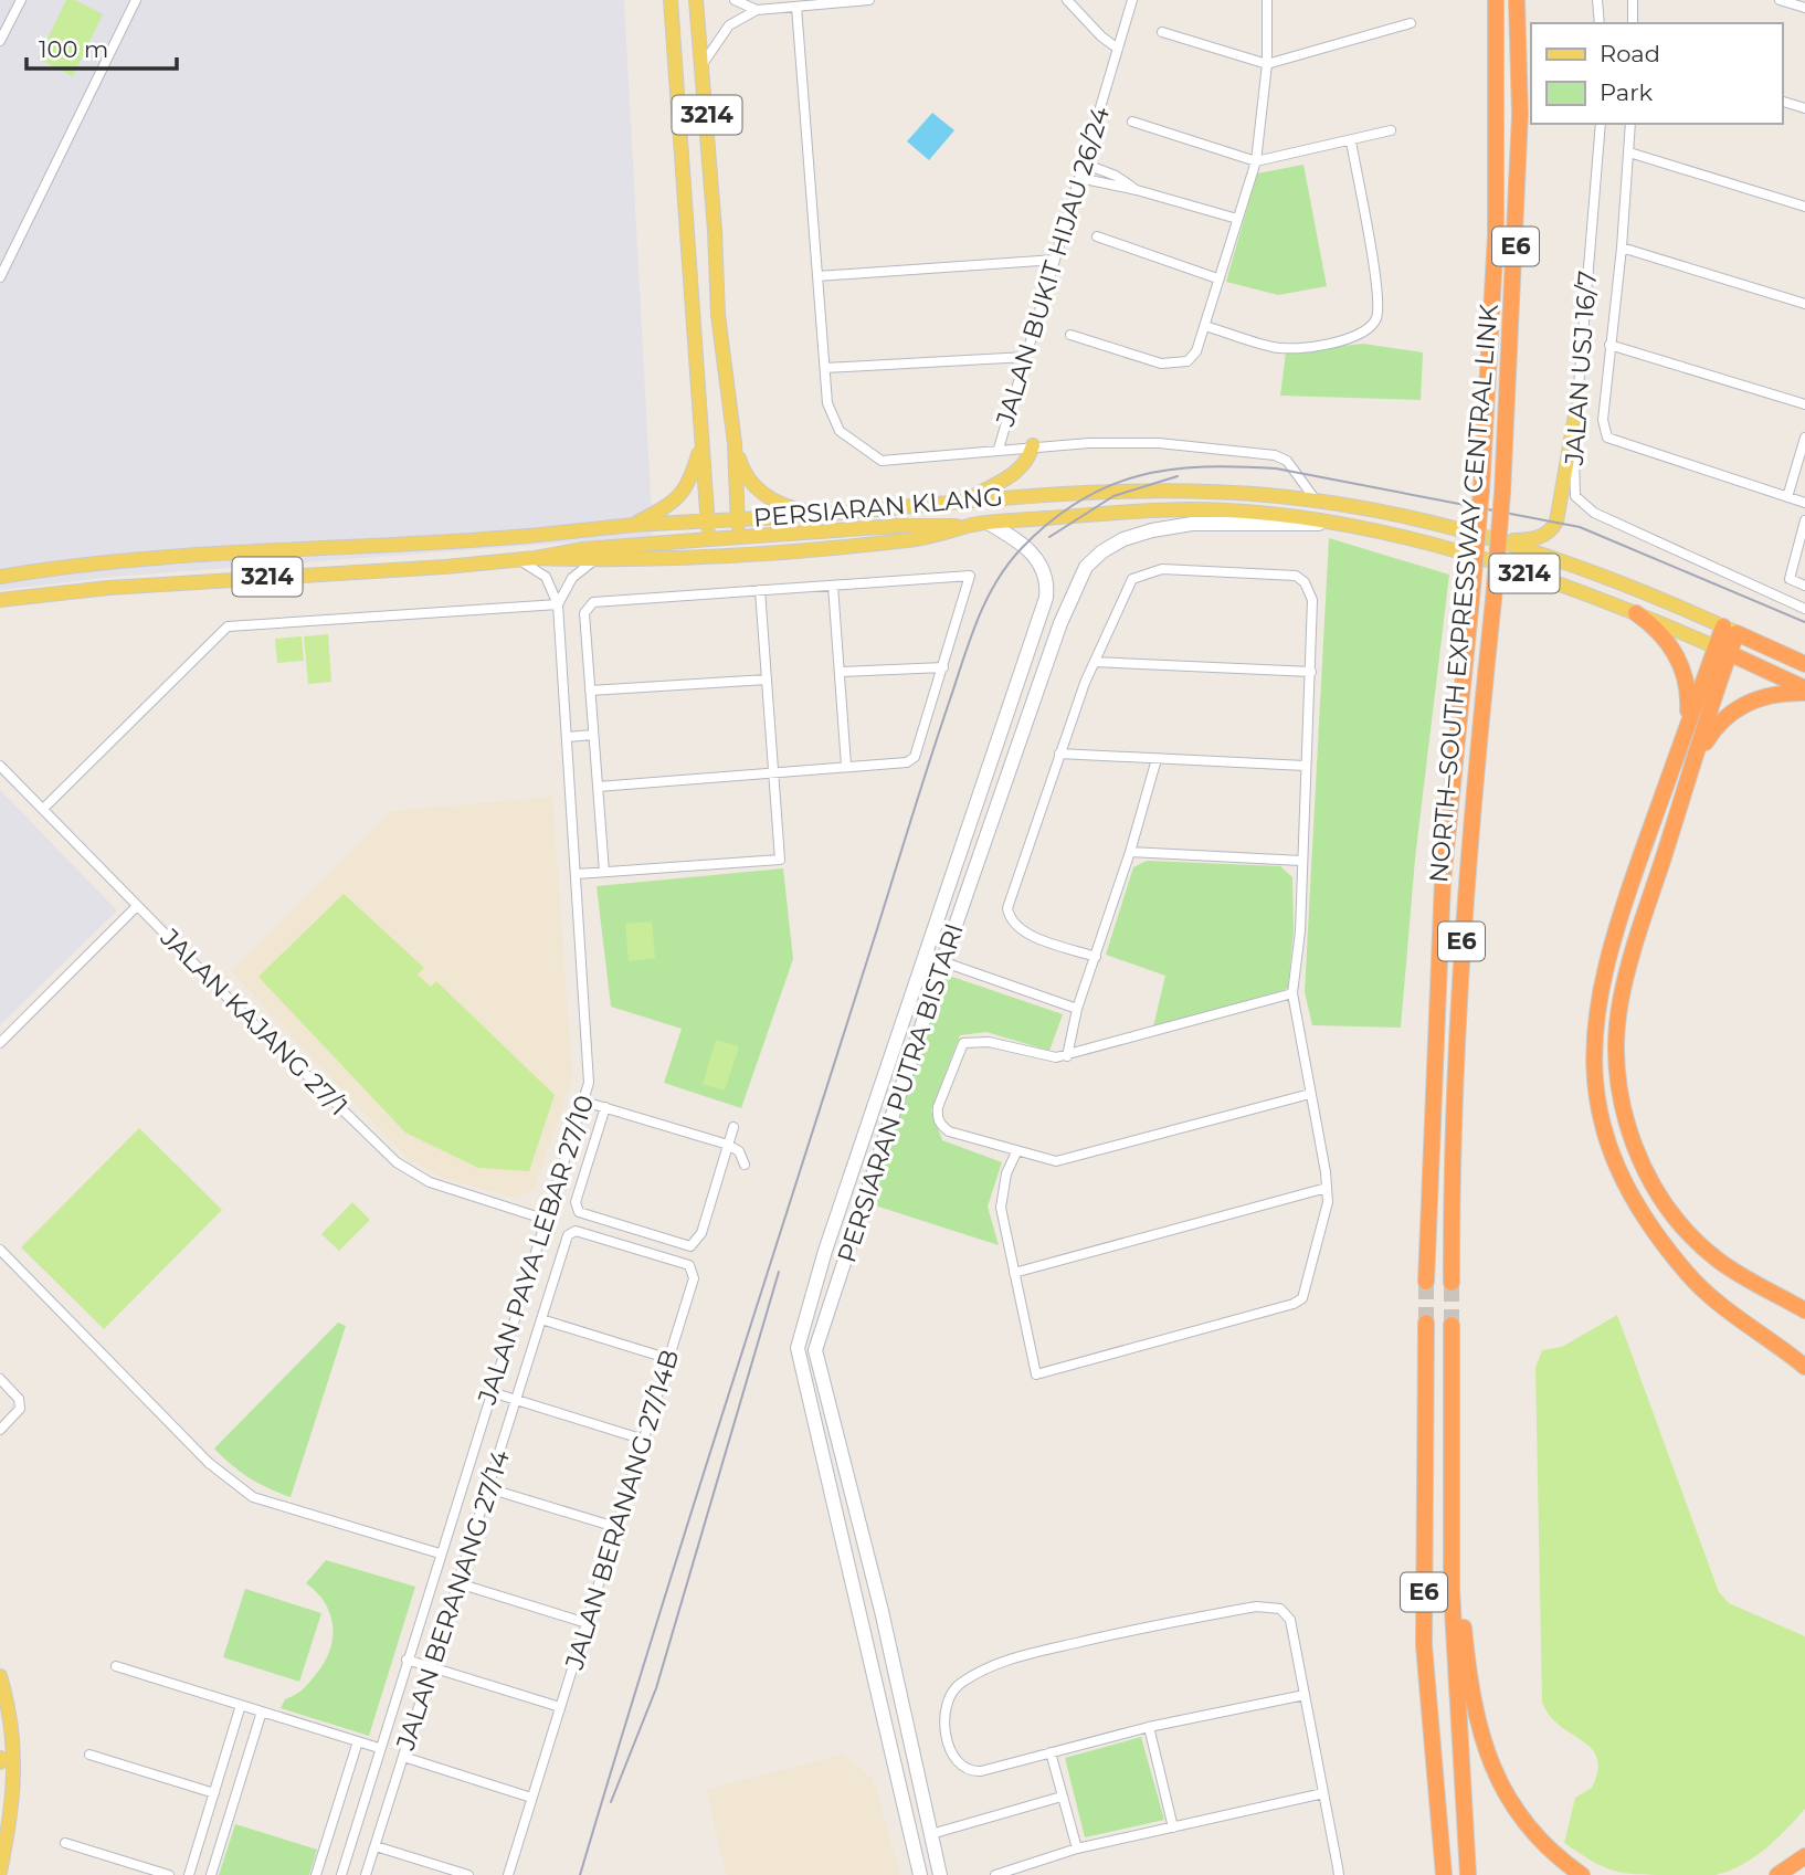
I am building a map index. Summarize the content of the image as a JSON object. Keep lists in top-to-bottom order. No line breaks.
{"streets":{"highway":["E6","NORTH–SOUTH EXPRESSWAY CENTRAL LINK"],"main road":["3214","PERSIARAN KLANG","PERSIARAN PUTRA BISTARI"],"street":["JALAN BUKIT HIJAU 26/24","JALAN USJ 16/7","JALAN KAJANG 27/1","JALAN PAYA LEBAR 27/10","JALAN BERANANG 27/14B","JALAN BERANANG 27/14"]},"crossings":[["3214","PERSIARAN KLANG"],["PERSIARAN KLANG","PERSIARAN PUTRA BISTARI"],["PERSIARAN KLANG","JALAN PAYA LEBAR 27/10"],["JALAN KAJANG 27/1","JALAN PAYA LEBAR 27/10"],["JALAN BERANANG 27/14B","JALAN BERANANG 27/14"]],"legend":["Road","Park"],"scale_bar":"100 m"}
